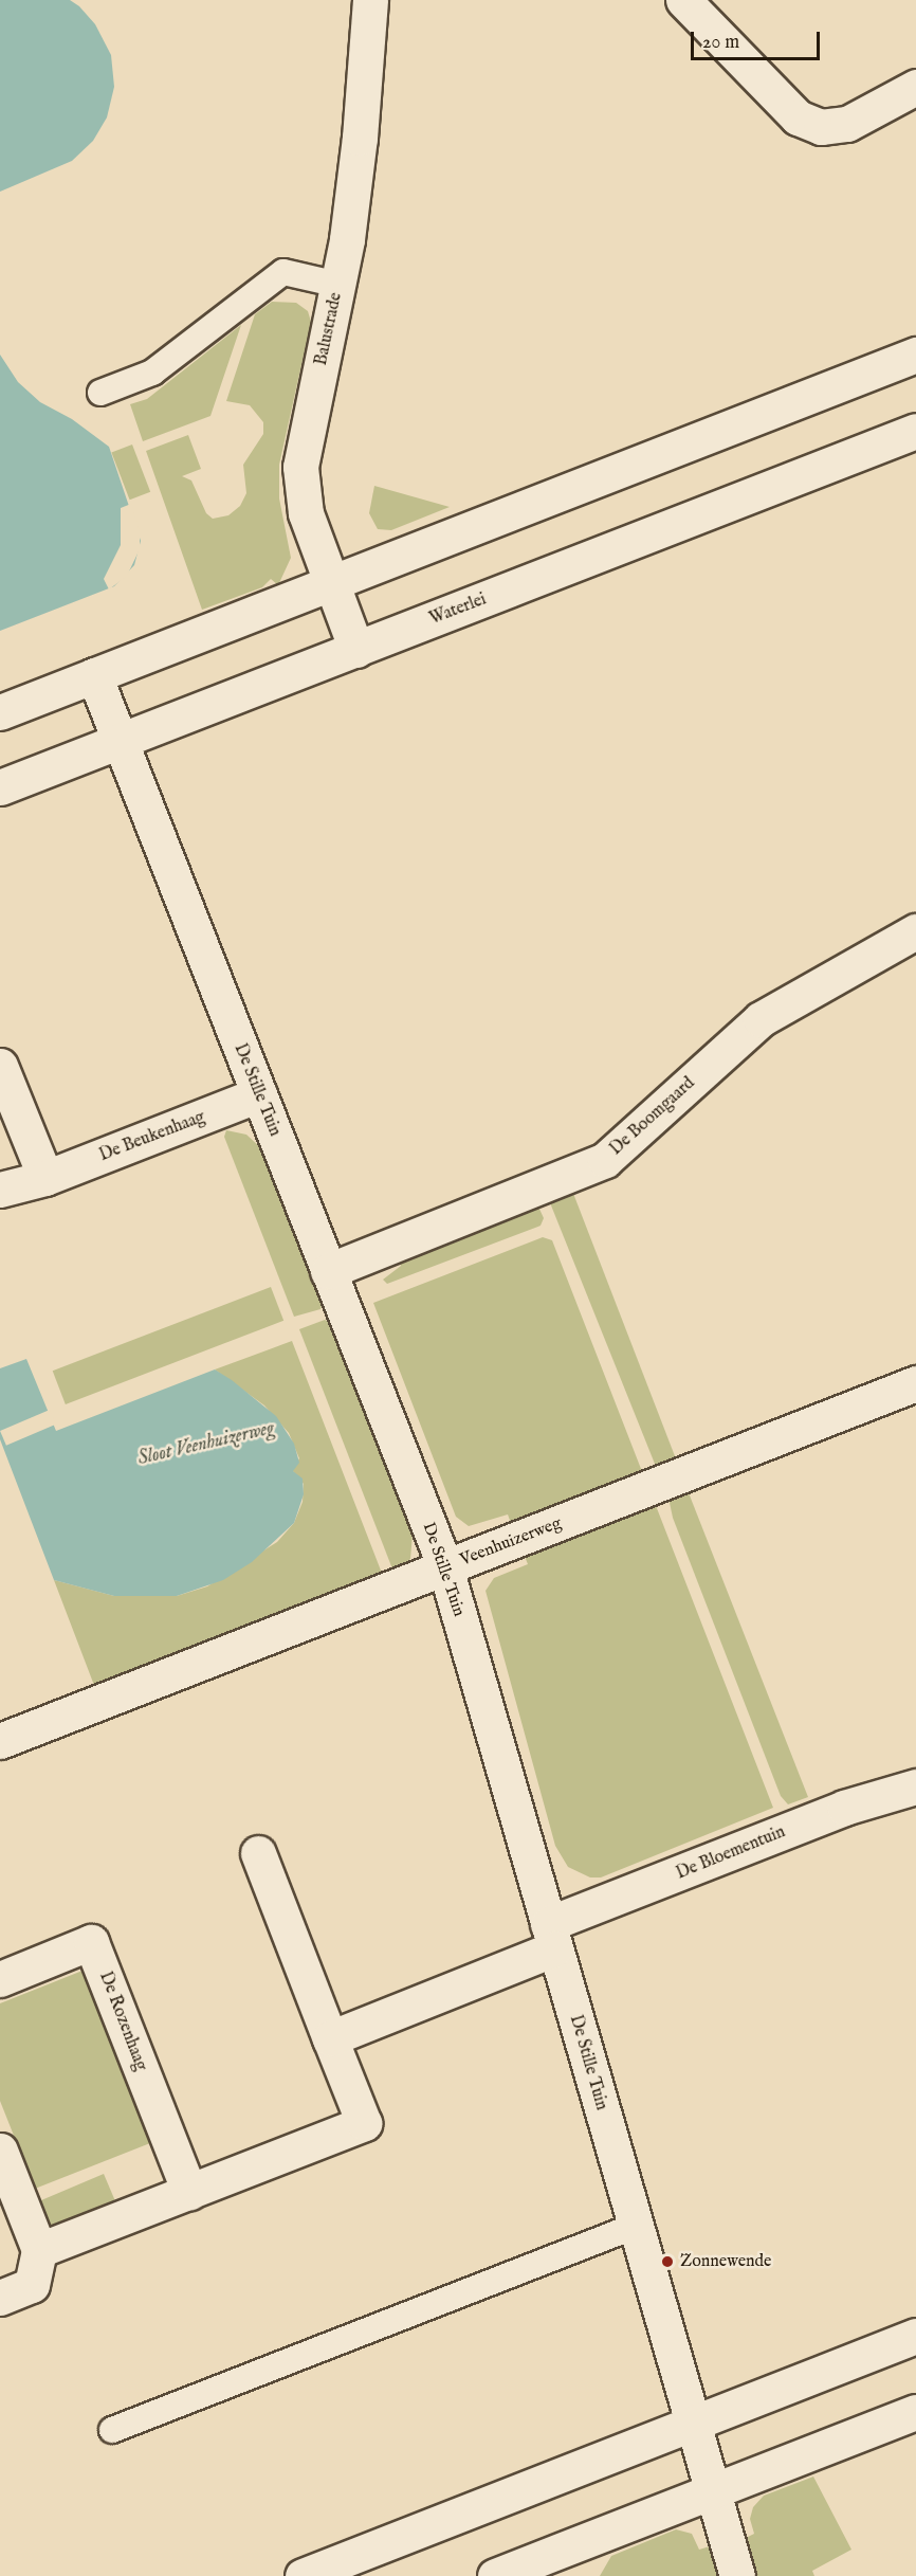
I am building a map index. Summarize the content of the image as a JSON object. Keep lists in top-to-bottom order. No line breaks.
{"streets":{"street":["Balustrade","Waterlei","De Stille Tuin","De Boomgaard","De Beukenhaag","Veenhuizerweg","De Bloementuin","De Rozenhaag"]},"crossings":[["Balustrade","Waterlei"],["Waterlei","De Stille Tuin"],["De Stille Tuin","De Boomgaard"],["De Stille Tuin","De Beukenhaag"],["De Stille Tuin","Veenhuizerweg"],["De Stille Tuin","De Bloementuin"]],"water":["Sloot Veenhuizerweg"],"places":["Zonnewende"],"scale_bar":"20 m"}
